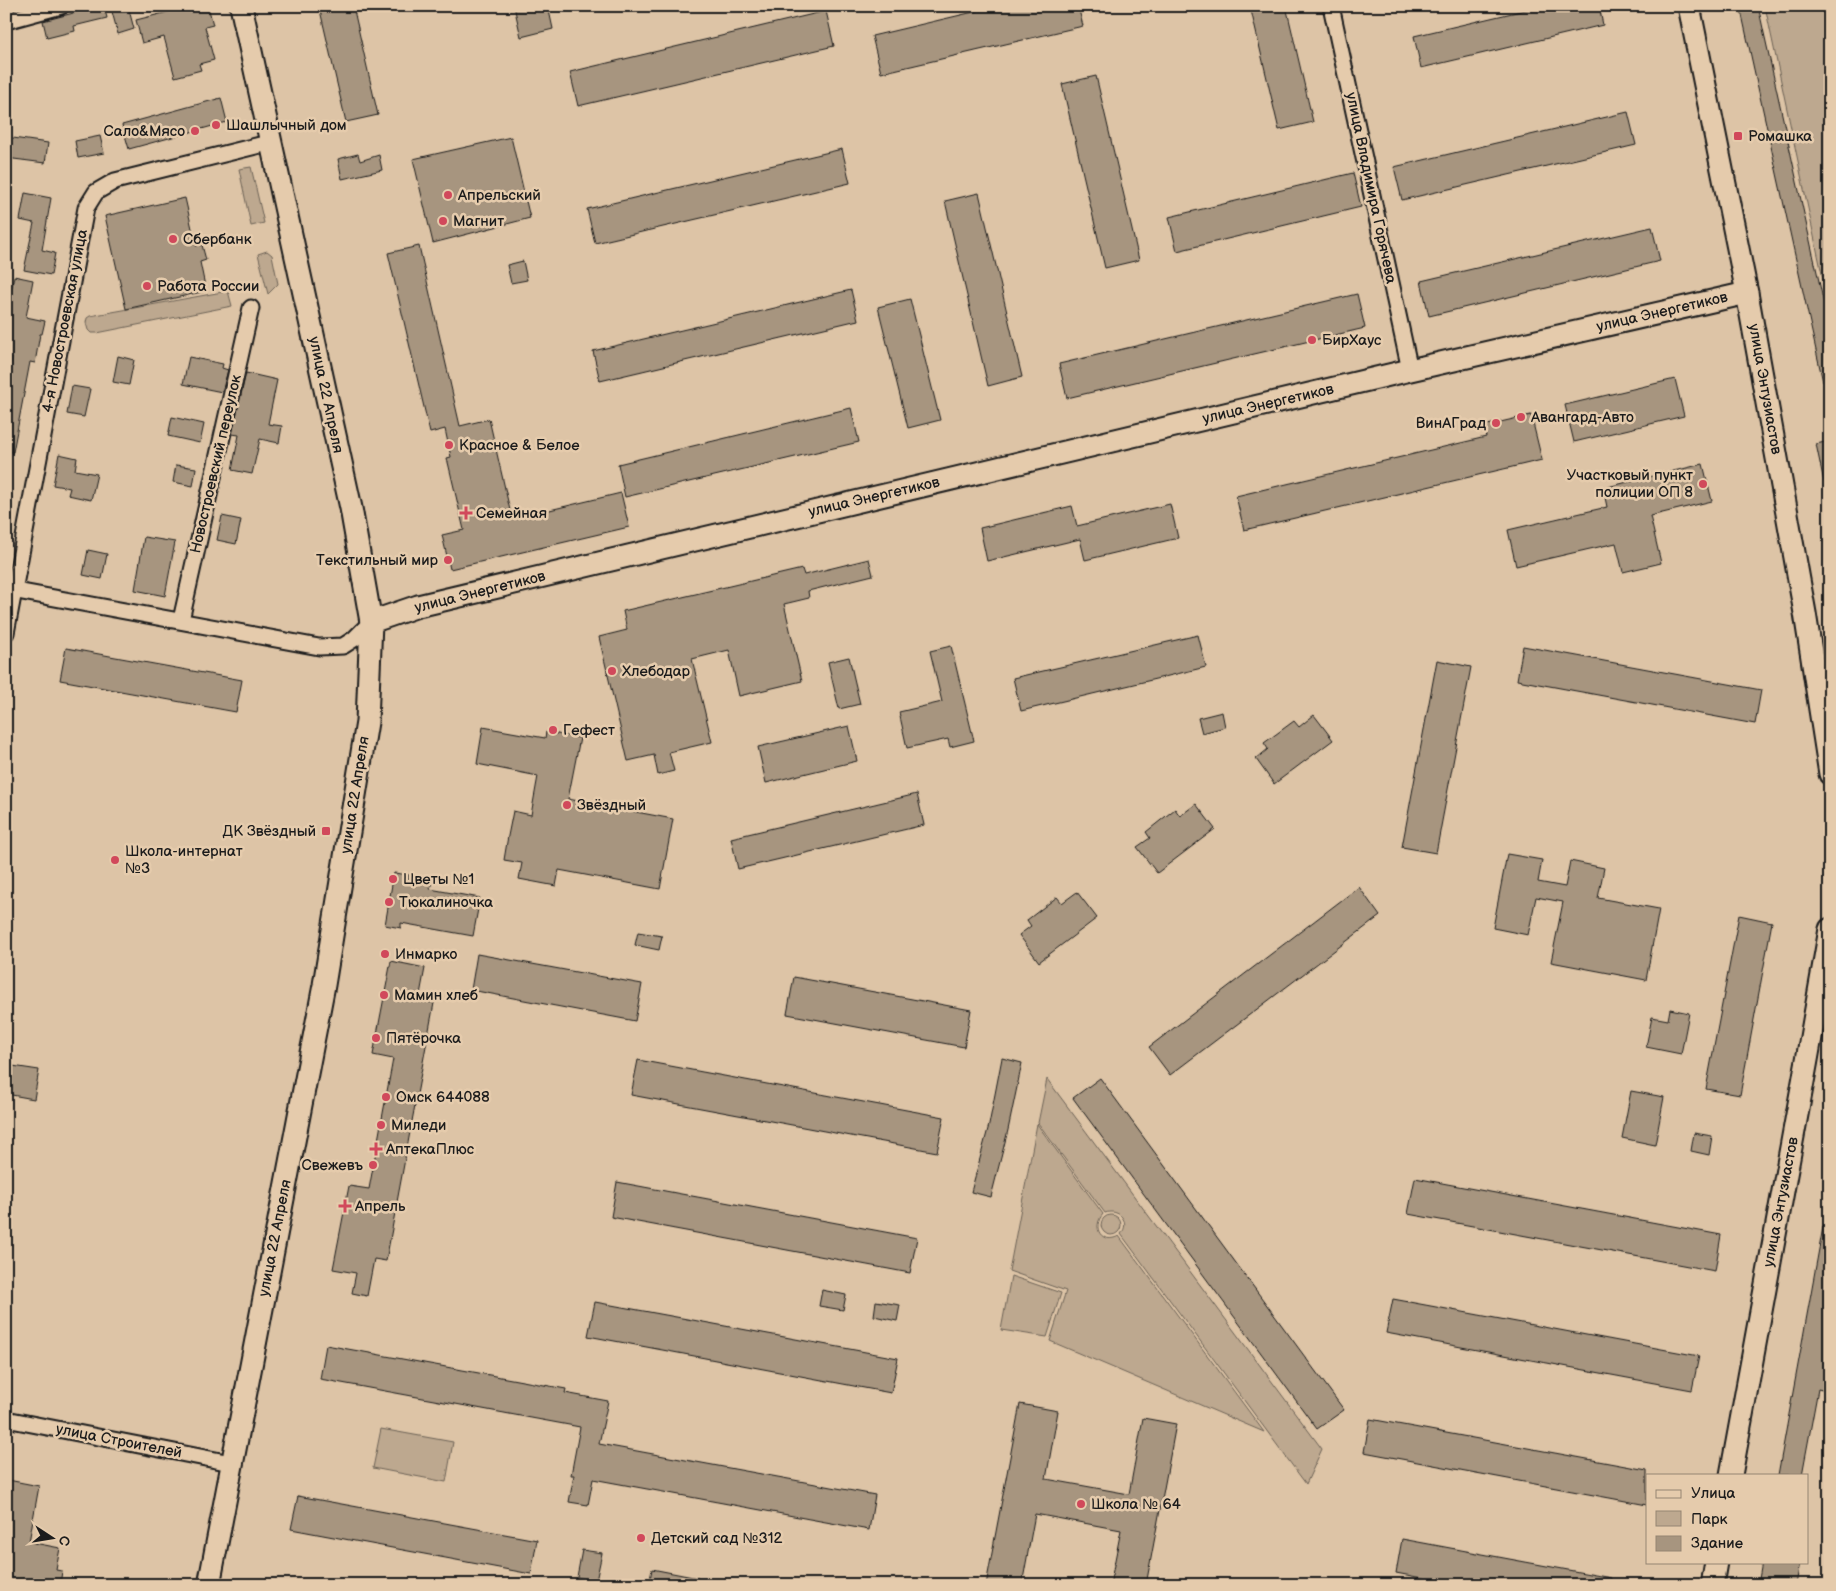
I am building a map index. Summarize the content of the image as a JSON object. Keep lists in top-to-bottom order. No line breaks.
{"streets":{"main road":["улица Энергетиков","улица Энтузиастов","улица 22 Апреля"],"street":["улица Владимира Горячева","4-я Новостроевская улица","Новостроевский переулок","улица Строителей"]},"crossings":[["улица Владимира Горячева","улица Энергетиков"],["улица Энергетиков","4-я Новостроевская улица"],["улица Энергетиков","улица Энтузиастов"],["улица Энергетиков","улица 22 Апреля"],["улица Энергетиков","Новостроевский переулок"],["4-я Новостроевская улица","улица 22 Апреля"],["улица 22 Апреля","улица Строителей"]],"places":{"other":["Шашлычный дом","Сало&Мясо","Апрельский","Магнит","Сбербанк","Работа России","БирХаус","Авангард-Авто","ВинАГрад","Красное & Белое","Участковый пункт полиции ОП 8","Текстильный мир","Хлебодар","Гефест","Звёздный","Школа-интернат №3","Цветы №1","Тюкалиночка","Инмарко","Мамин хлеб","Пятёрочка","Омск 644088","Миледи","Свежевъ","Школа № 64","Детский сад №312"],"transit":["Ромашка","ДК Звёздный"],"health":["Семейная","АптекаПлюс","Апрель"]},"legend":["Улица","Парк","Здание"],"north":"right"}
